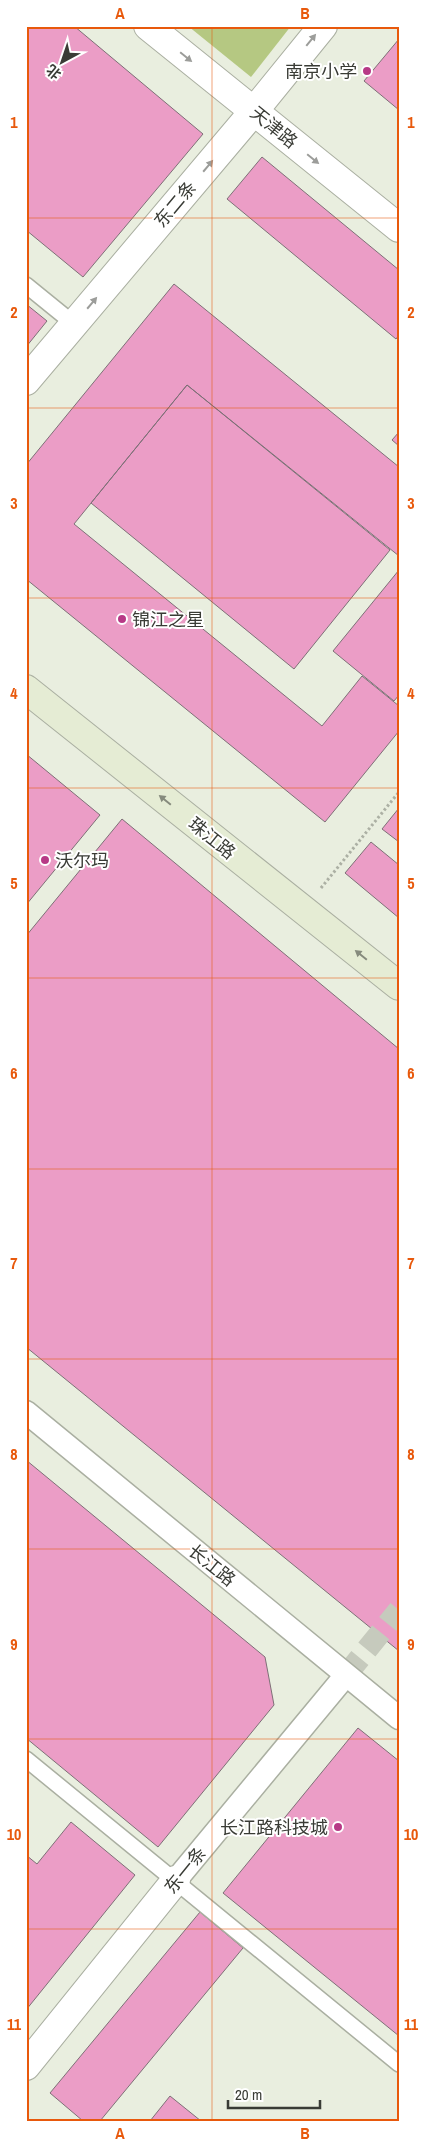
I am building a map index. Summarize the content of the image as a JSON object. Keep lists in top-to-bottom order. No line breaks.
{"streets":{"main road":["珠江路"],"street":["天津路","东二条","长江路","东一条"]},"crossings":[["天津路","东二条"],["长江路","东一条"]],"one_way":["天津路","东二条","珠江路"],"places":["南京小学","锦江之星","沃尔玛","长江路科技城"],"scale_bar":"20 m","north":"bottom left","grid":{"columns":["A","B"],"rows":["1","2","3","4","5","6","7","8","9","10","11"]}}
